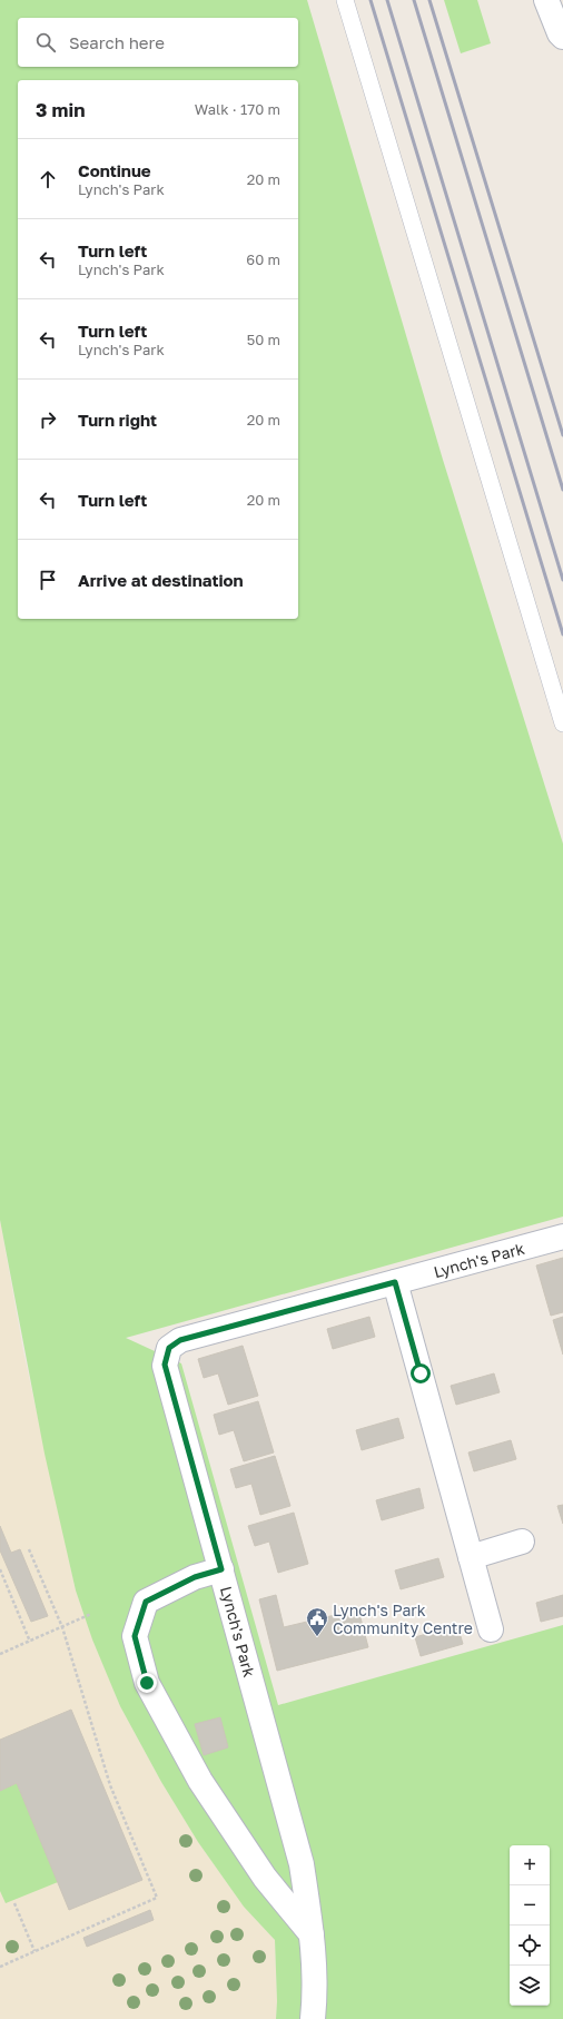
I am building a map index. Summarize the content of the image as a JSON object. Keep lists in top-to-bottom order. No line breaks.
{"streets":{"street":["Lynch's Park"]},"places":{"public building":["Lynch's Park Community Centre"]},"page":{"search":"Search here","heading":["3 min","Walk · 170 m"],"list":[["Continue","Lynch's Park","20 m"],["Turn left","Lynch's Park","60 m"],["Turn left","Lynch's Park","50 m"],["Turn right","20 m"],["Turn left","20 m"],"Arrive at destination"],"map_buttons":["+","−"]}}
